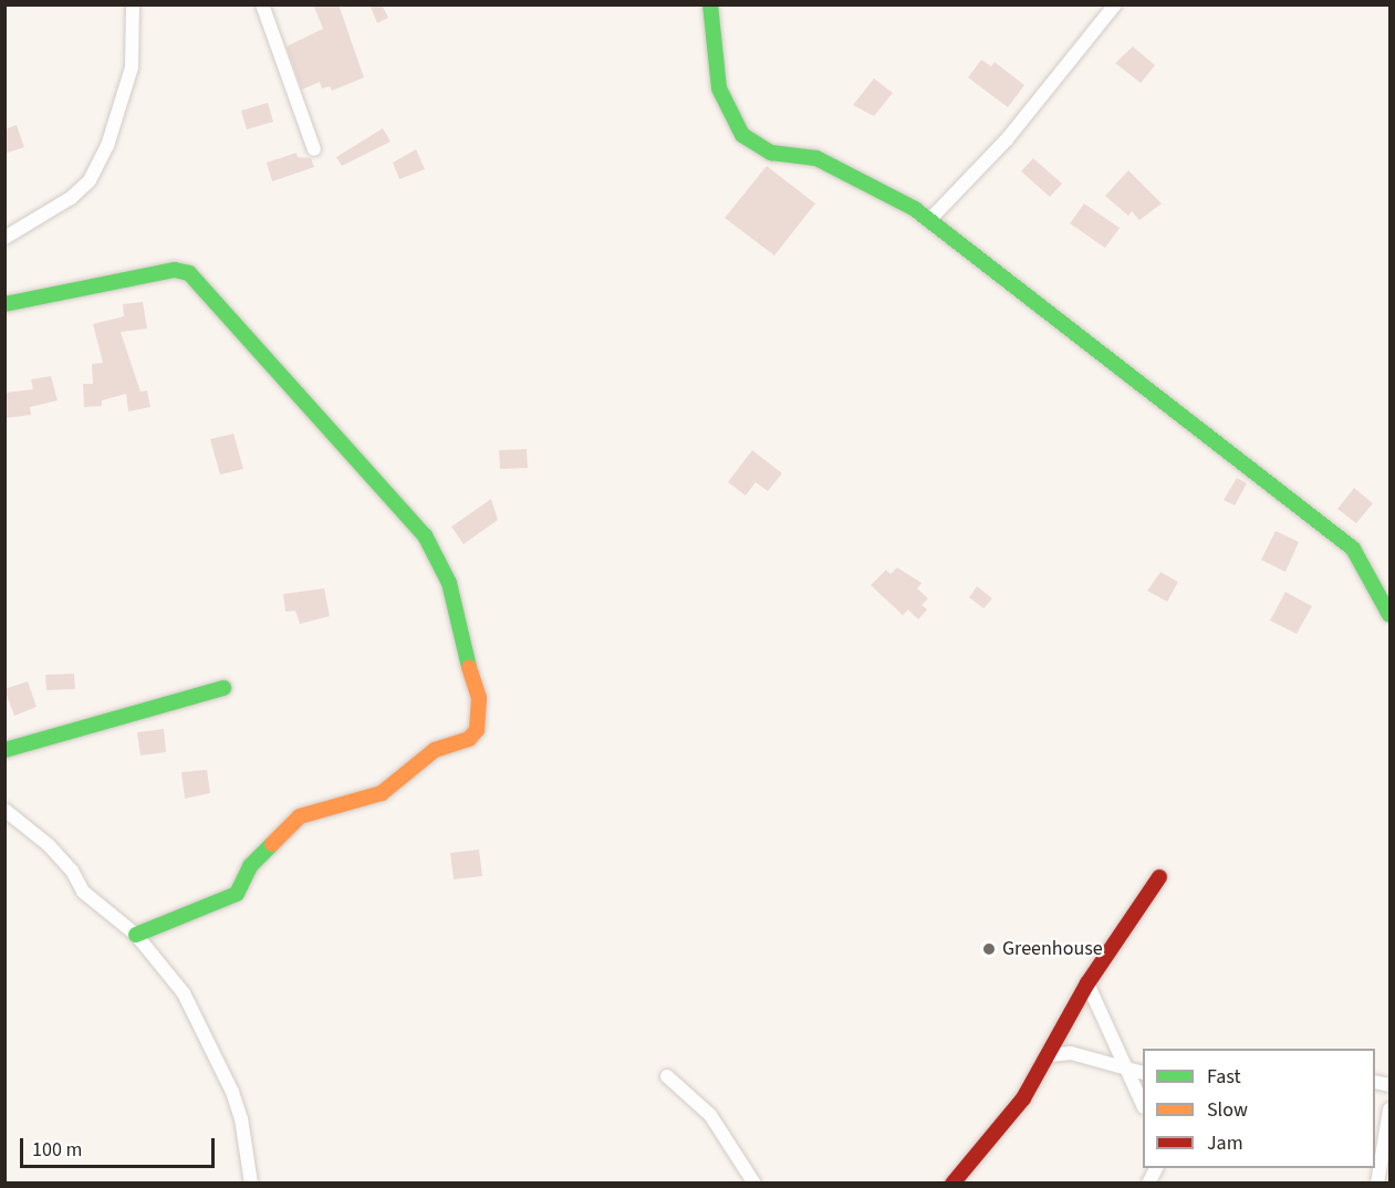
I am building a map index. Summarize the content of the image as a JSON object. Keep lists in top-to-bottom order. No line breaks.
{"places":["Greenhouse"],"legend":["Fast","Slow","Jam"],"scale_bar":"100 m"}
